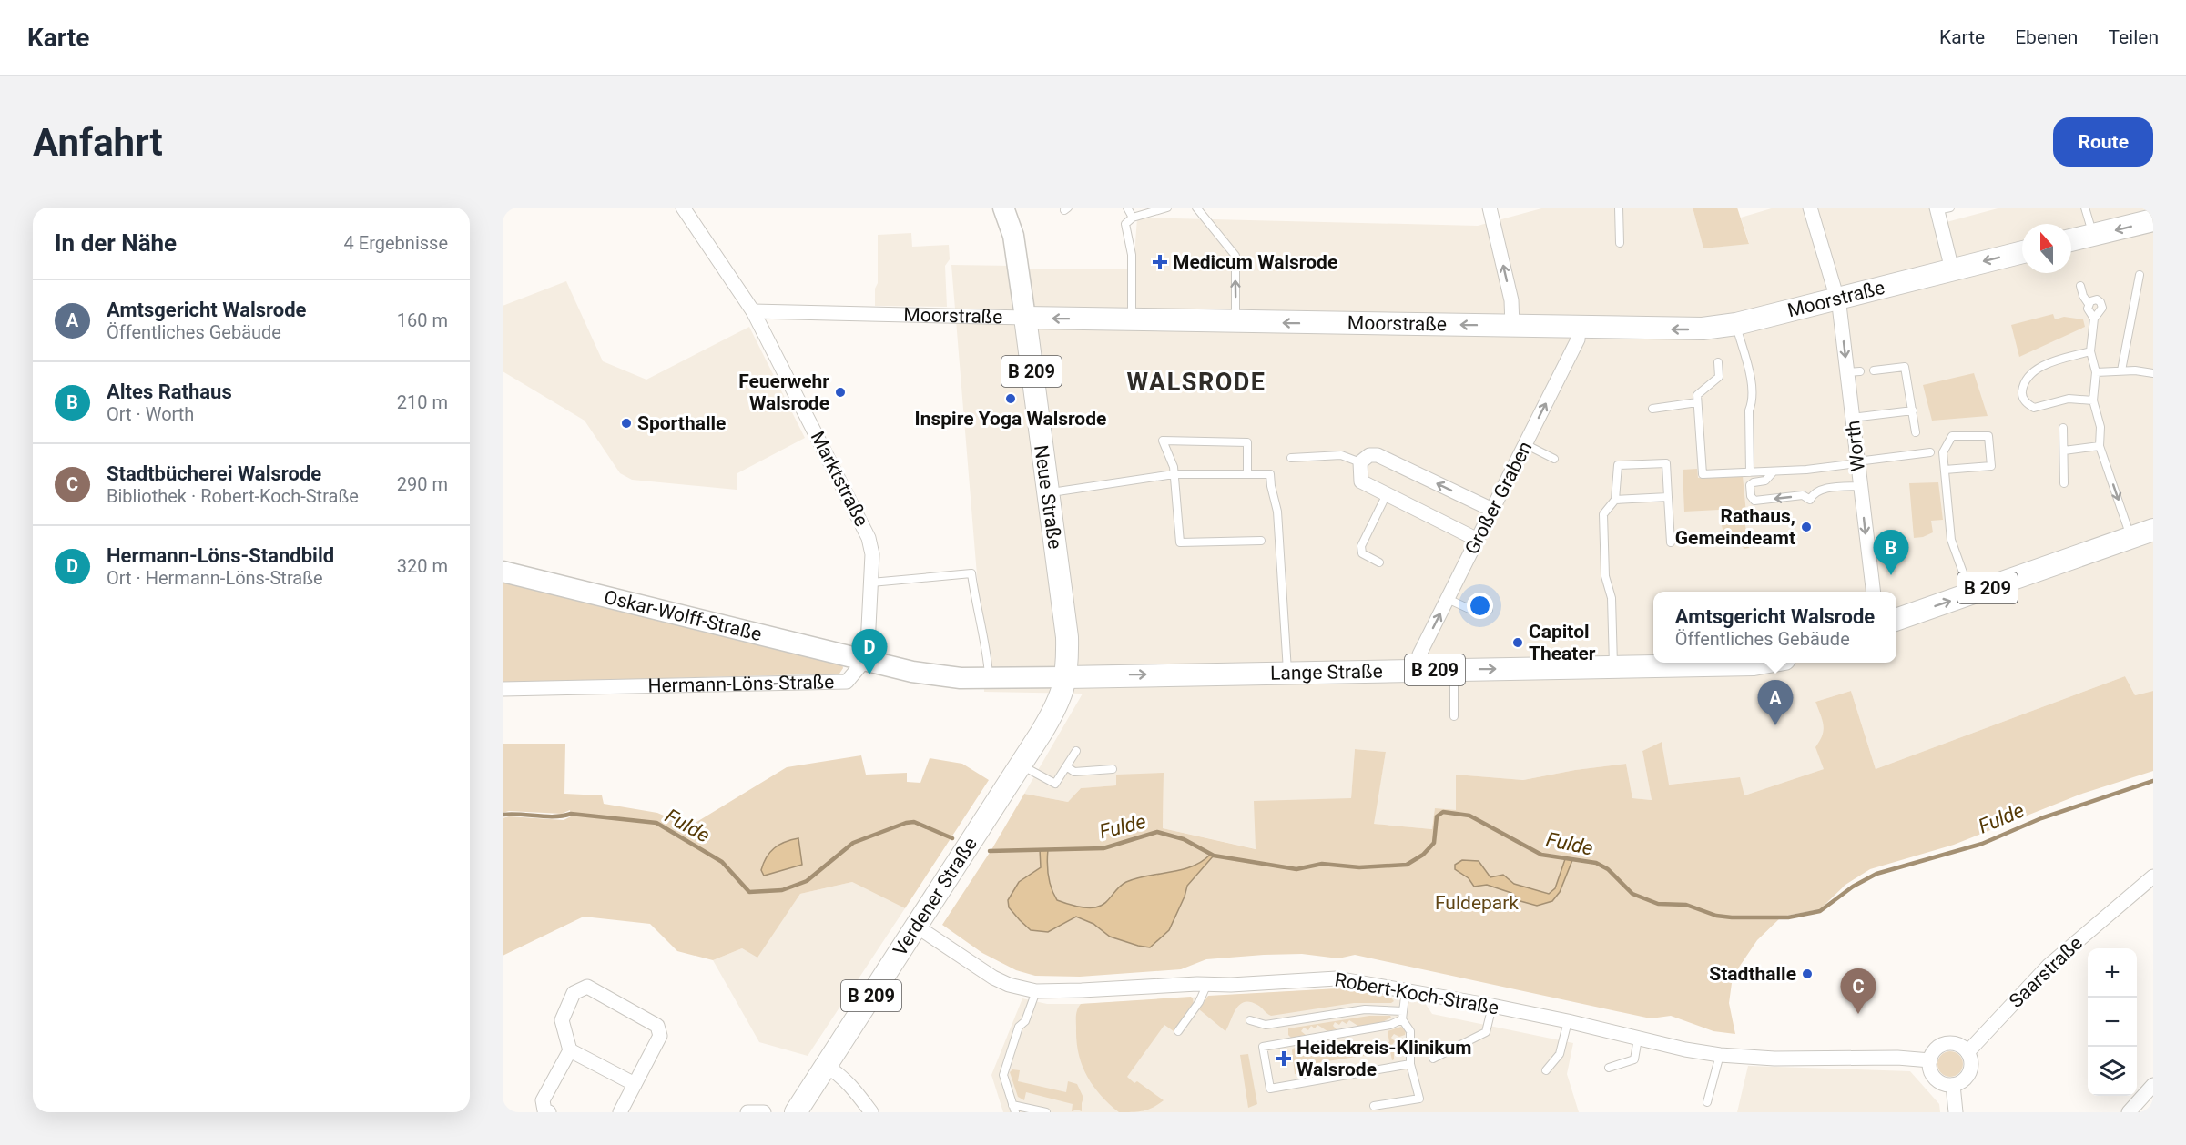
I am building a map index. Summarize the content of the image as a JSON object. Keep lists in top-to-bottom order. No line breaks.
{"streets":{"main road":["Moorstraße","B 209","Neue Straße","Lange Straße","Verdener Straße"],"street":["Worth","Marktstraße","Großer Graben","Oskar-Wolff-Straße","Hermann-Löns-Straße","Saarstraße","Robert-Koch-Straße"]},"crossings":[["Moorstraße","Worth"],["Moorstraße","Marktstraße"],["Moorstraße","Neue Straße"],["Moorstraße","Großer Graben"],["Marktstraße","Oskar-Wolff-Straße"],["Marktstraße","Hermann-Löns-Straße"],["Neue Straße","Lange Straße"],["Neue Straße","Verdener Straße"],["Großer Graben","Lange Straße"],["Oskar-Wolff-Straße","Hermann-Löns-Straße"],["Lange Straße","Verdener Straße"],["Verdener Straße","Robert-Koch-Straße"],["Saarstraße","Robert-Koch-Straße"]],"one_way":["Moorstraße","Worth","Großer Graben","Lange Straße"],"districts":["WALSRODE"],"water":["Fulde"],"parks":["Fuldepark"],"places":{"health":["Medicum Walsrode","Heidekreis-Klinikum Walsrode"],"other":["Feuerwehr Walsrode","Inspire Yoga Walsrode","Sporthalle","Rathaus, Gemeindeamt","Capitol Theater","Stadthalle"]},"north":"top","page":{"header":"Karte","nav":["Karte","Ebenen","Teilen"],"buttons":"Route","title":"Anfahrt","heading":["In der Nähe","4 Ergebnisse"],"list":[{"mark":"A","name":"Amtsgericht Walsrode","note":"Öffentliches Gebäude","value":"160 m"},{"mark":"B","name":"Altes Rathaus","note":"Ort · Worth","value":"210 m"},{"mark":"C","name":"Stadtbücherei Walsrode","note":"Bibliothek · Robert-Koch-Straße","value":"290 m"},{"mark":"D","name":"Hermann-Löns-Standbild","note":"Ort · Hermann-Löns-Straße","value":"320 m"}],"pins":["B","D","A","C"],"popup":["Amtsgericht Walsrode","Öffentliches Gebäude"],"map_buttons":["+","−"]}}
